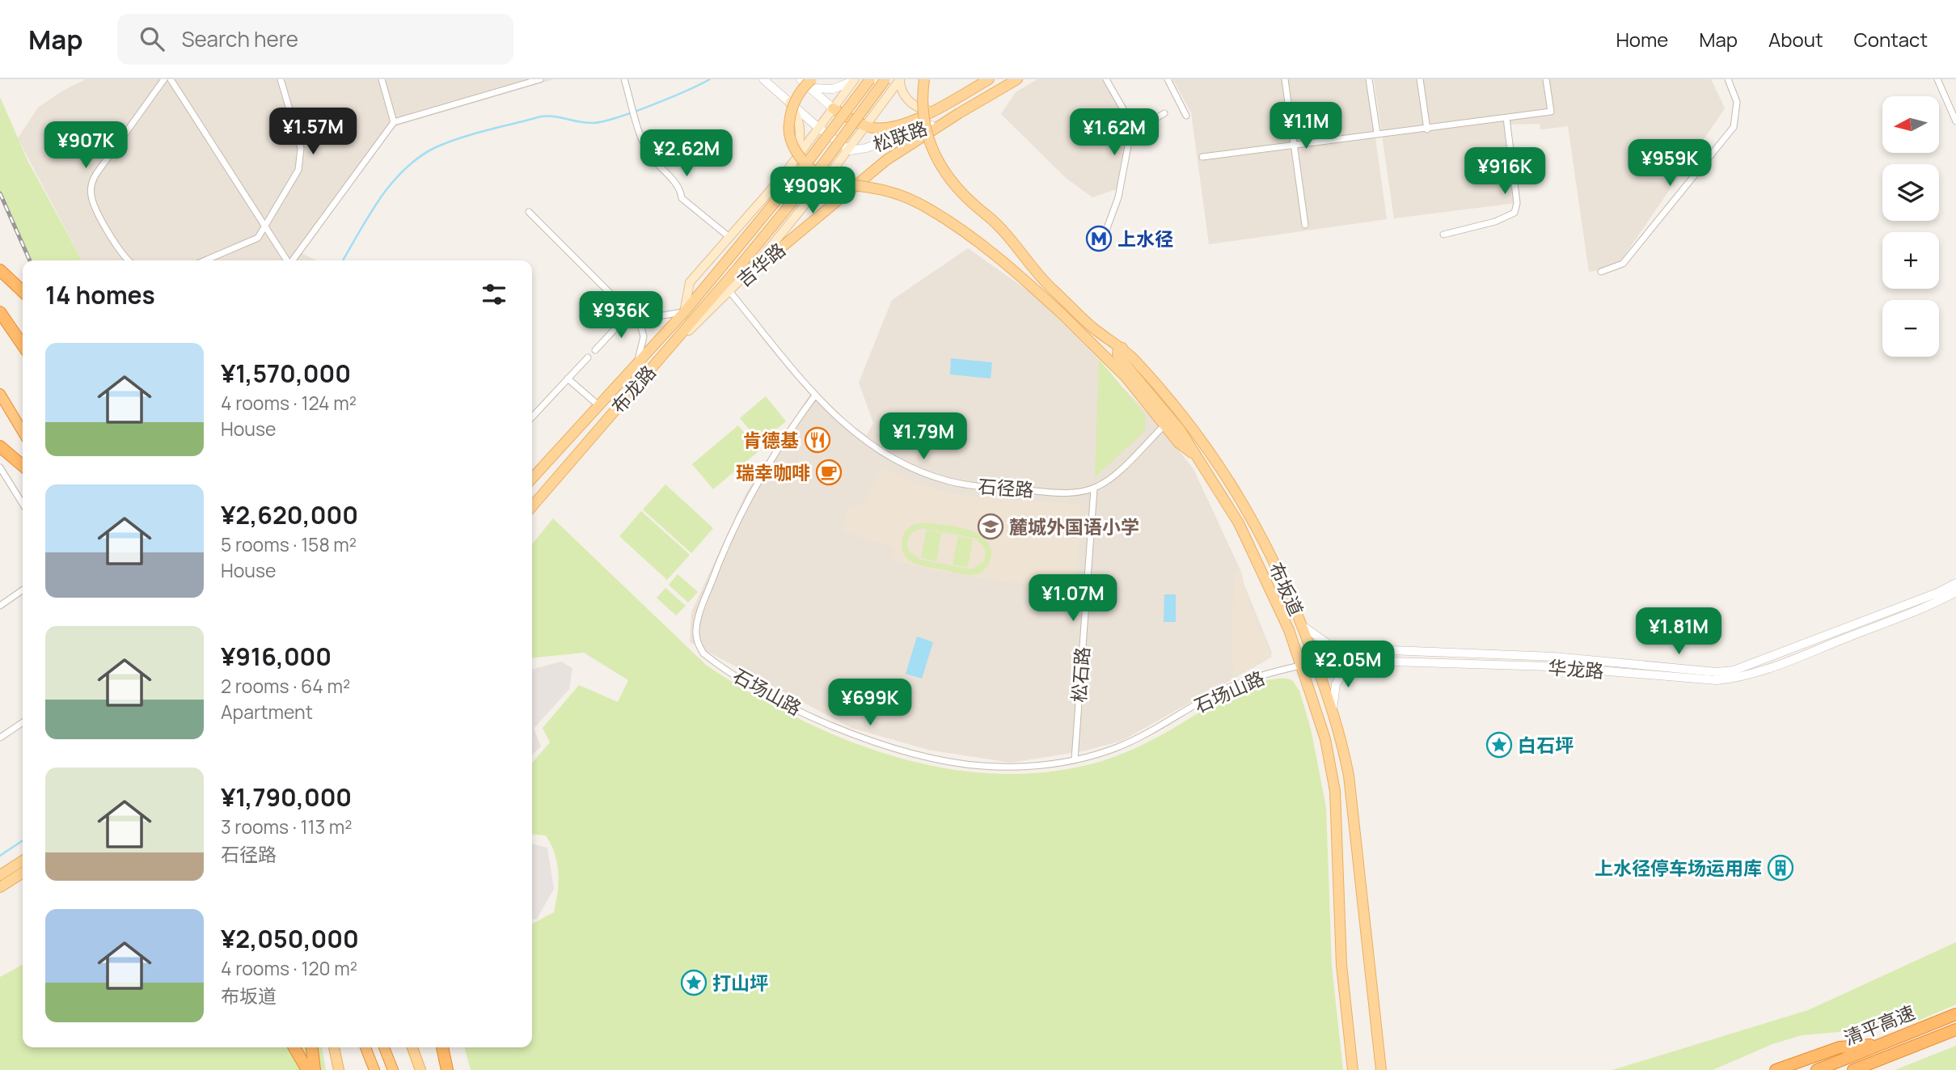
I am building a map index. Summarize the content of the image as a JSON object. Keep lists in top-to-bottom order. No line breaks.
{"streets":{"highway":["清平高速"],"main road":["吉华路","布龙路","布坂道"],"street":["松联路","石径路","华龙路","松石路","石场山路"]},"crossings":[["松联路","吉华路"],["吉华路","布龙路"],["吉华路","石径路"],["石径路","松石路"],["石径路","石场山路"],["布坂道","华龙路"],["布坂道","石场山路"],["华龙路","石场山路"],["松石路","石场山路"]],"places":{"metro station":["上水径"],"restaurant":["肯德基"],"cafe":["瑞幸咖啡"],"school or university":["麓城外国语小学"],"place":["白石坪","打山坪"],"building":["上水径停车场运用库"]},"north":"left","page":{"header":"Map","search":"Search here","nav":["Home","Map","About","Contact"],"map_buttons":["+","−"],"price":["¥1.1M","¥1.57M","¥1.62M","¥907K","¥2.62M","¥959K","¥916K","¥909K","¥936K","¥1.79M","¥1.07M","¥1.81M","¥2.05M","¥699K"],"heading":"14 homes","list":[{"name":"¥1,570,000","note":"4 rooms · 124 m² · House"},{"name":"¥2,620,000","note":"5 rooms · 158 m² · House"},{"name":"¥916,000","note":"2 rooms · 64 m² · Apartment"},{"name":"¥1,790,000","note":"3 rooms · 113 m² · 石径路"},{"name":"¥2,050,000","note":"4 rooms · 120 m² · 布坂道"}]}}
